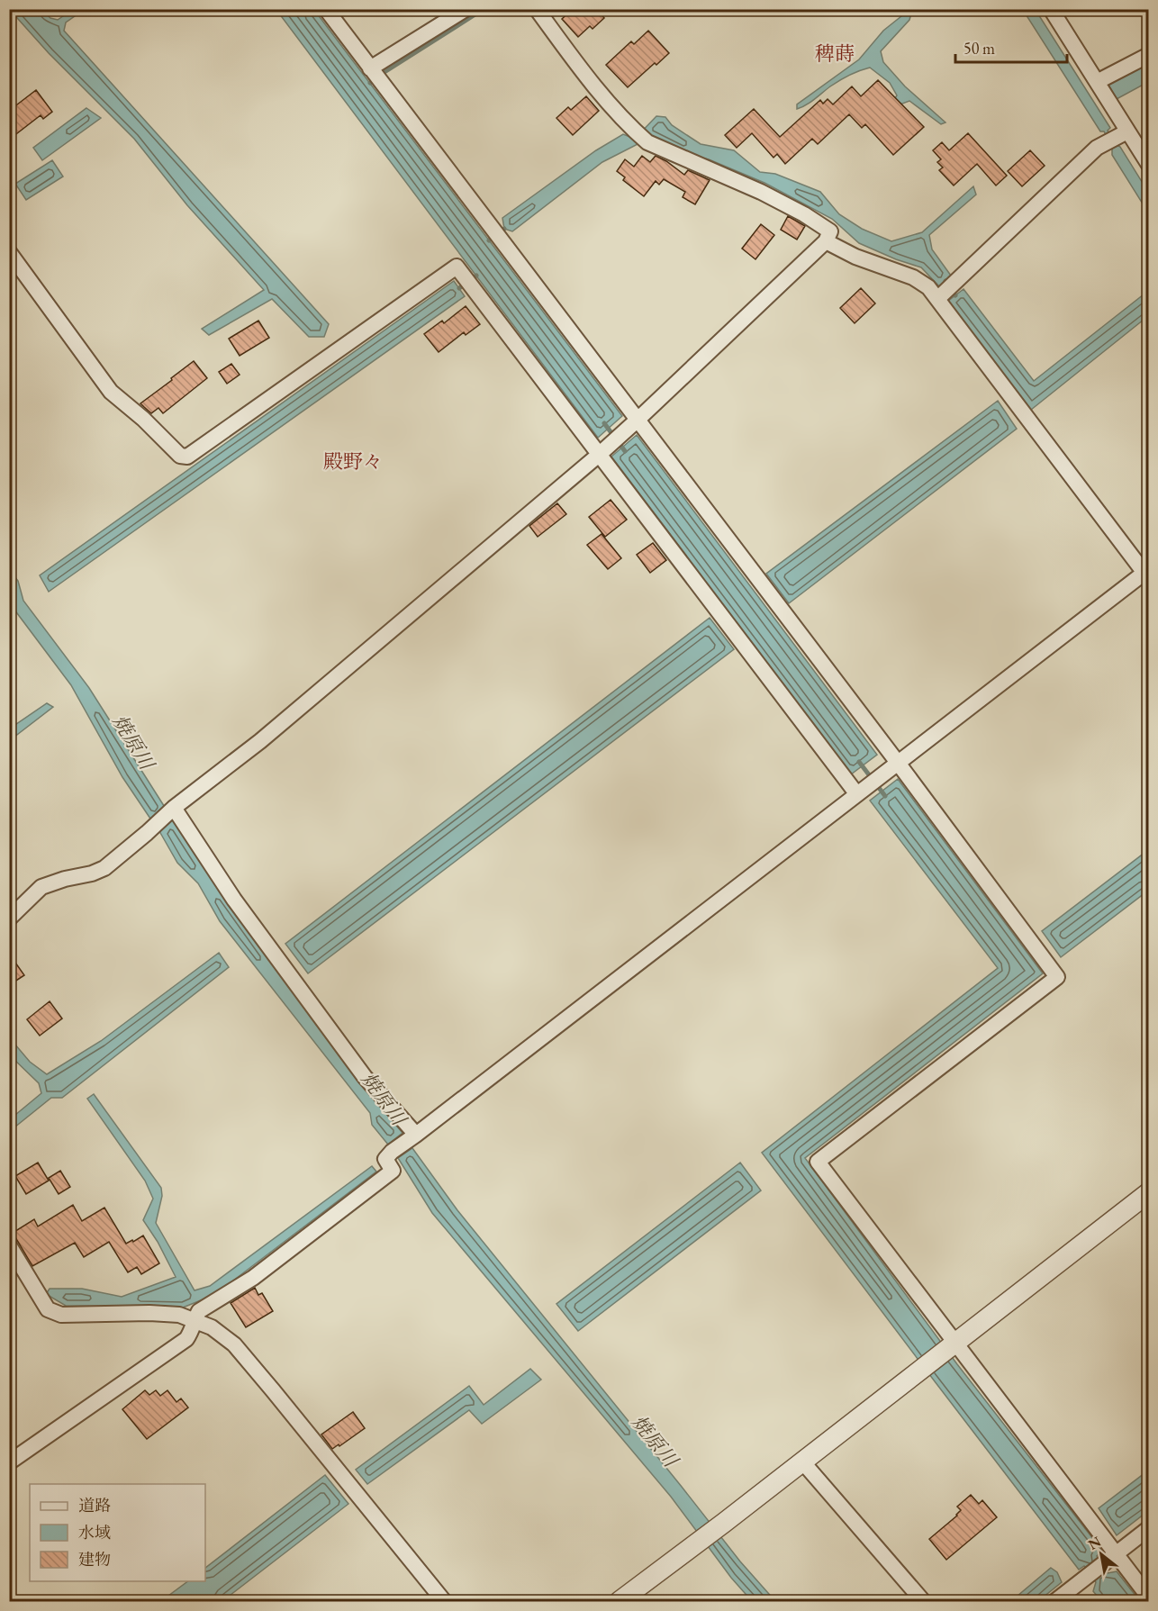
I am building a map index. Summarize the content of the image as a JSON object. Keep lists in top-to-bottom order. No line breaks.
{"districts":["稗蒔","殿野々"],"water":["焼原川"],"legend":["道路","水域","建物"],"scale_bar":"50 m","north":"top left"}
